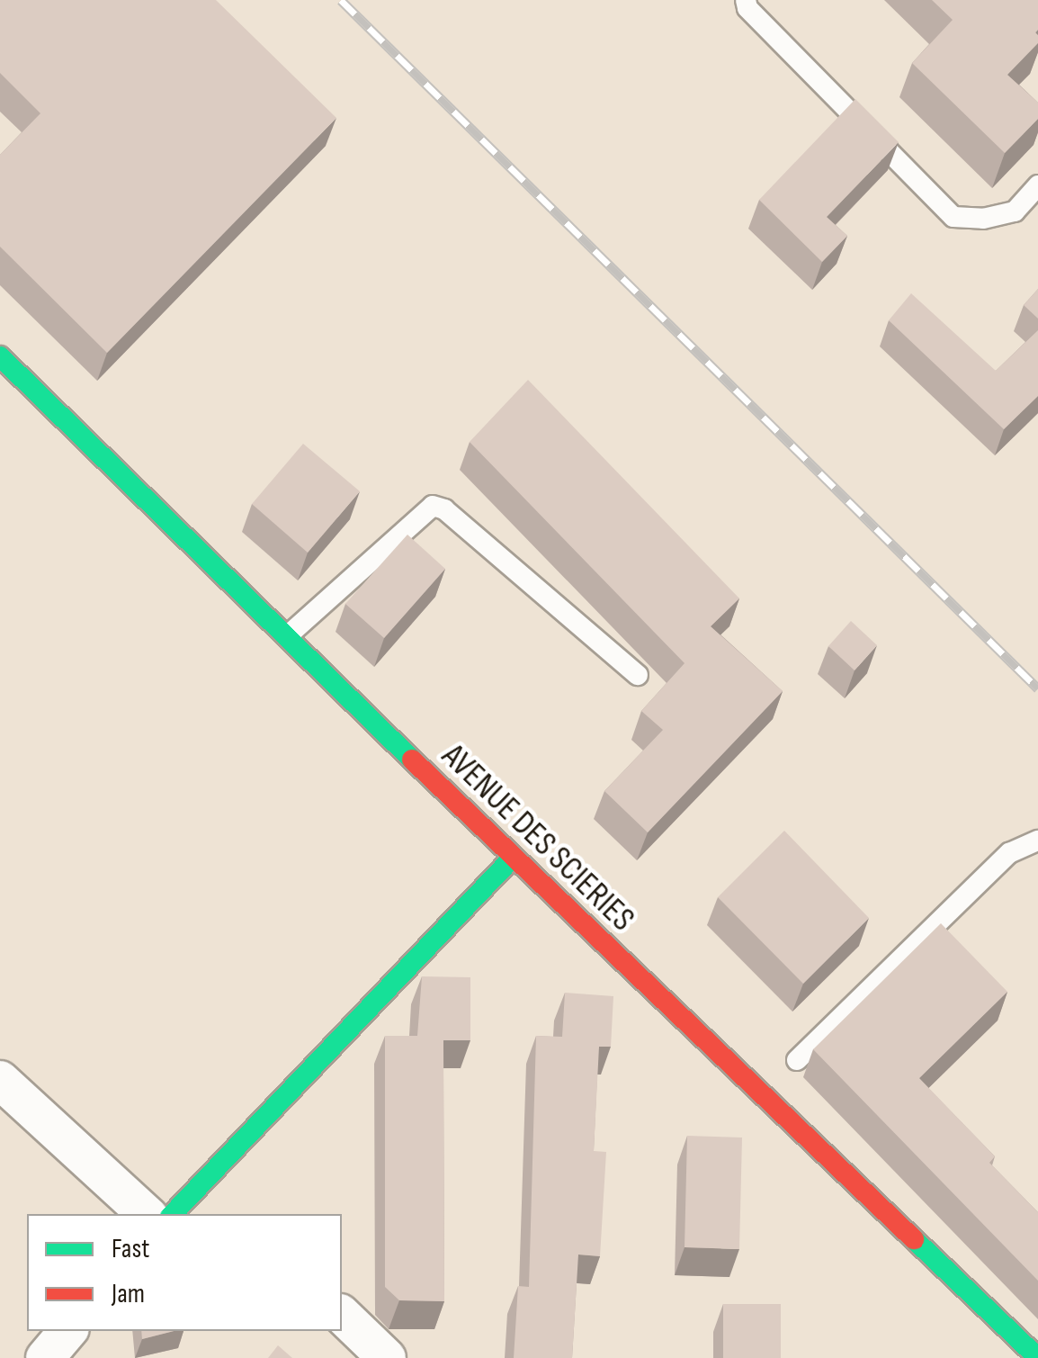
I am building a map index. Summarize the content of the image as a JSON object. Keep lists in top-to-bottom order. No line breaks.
{"streets":{"street":["AVENUE DES SCIERIES"]},"legend":["Fast","Jam"]}
